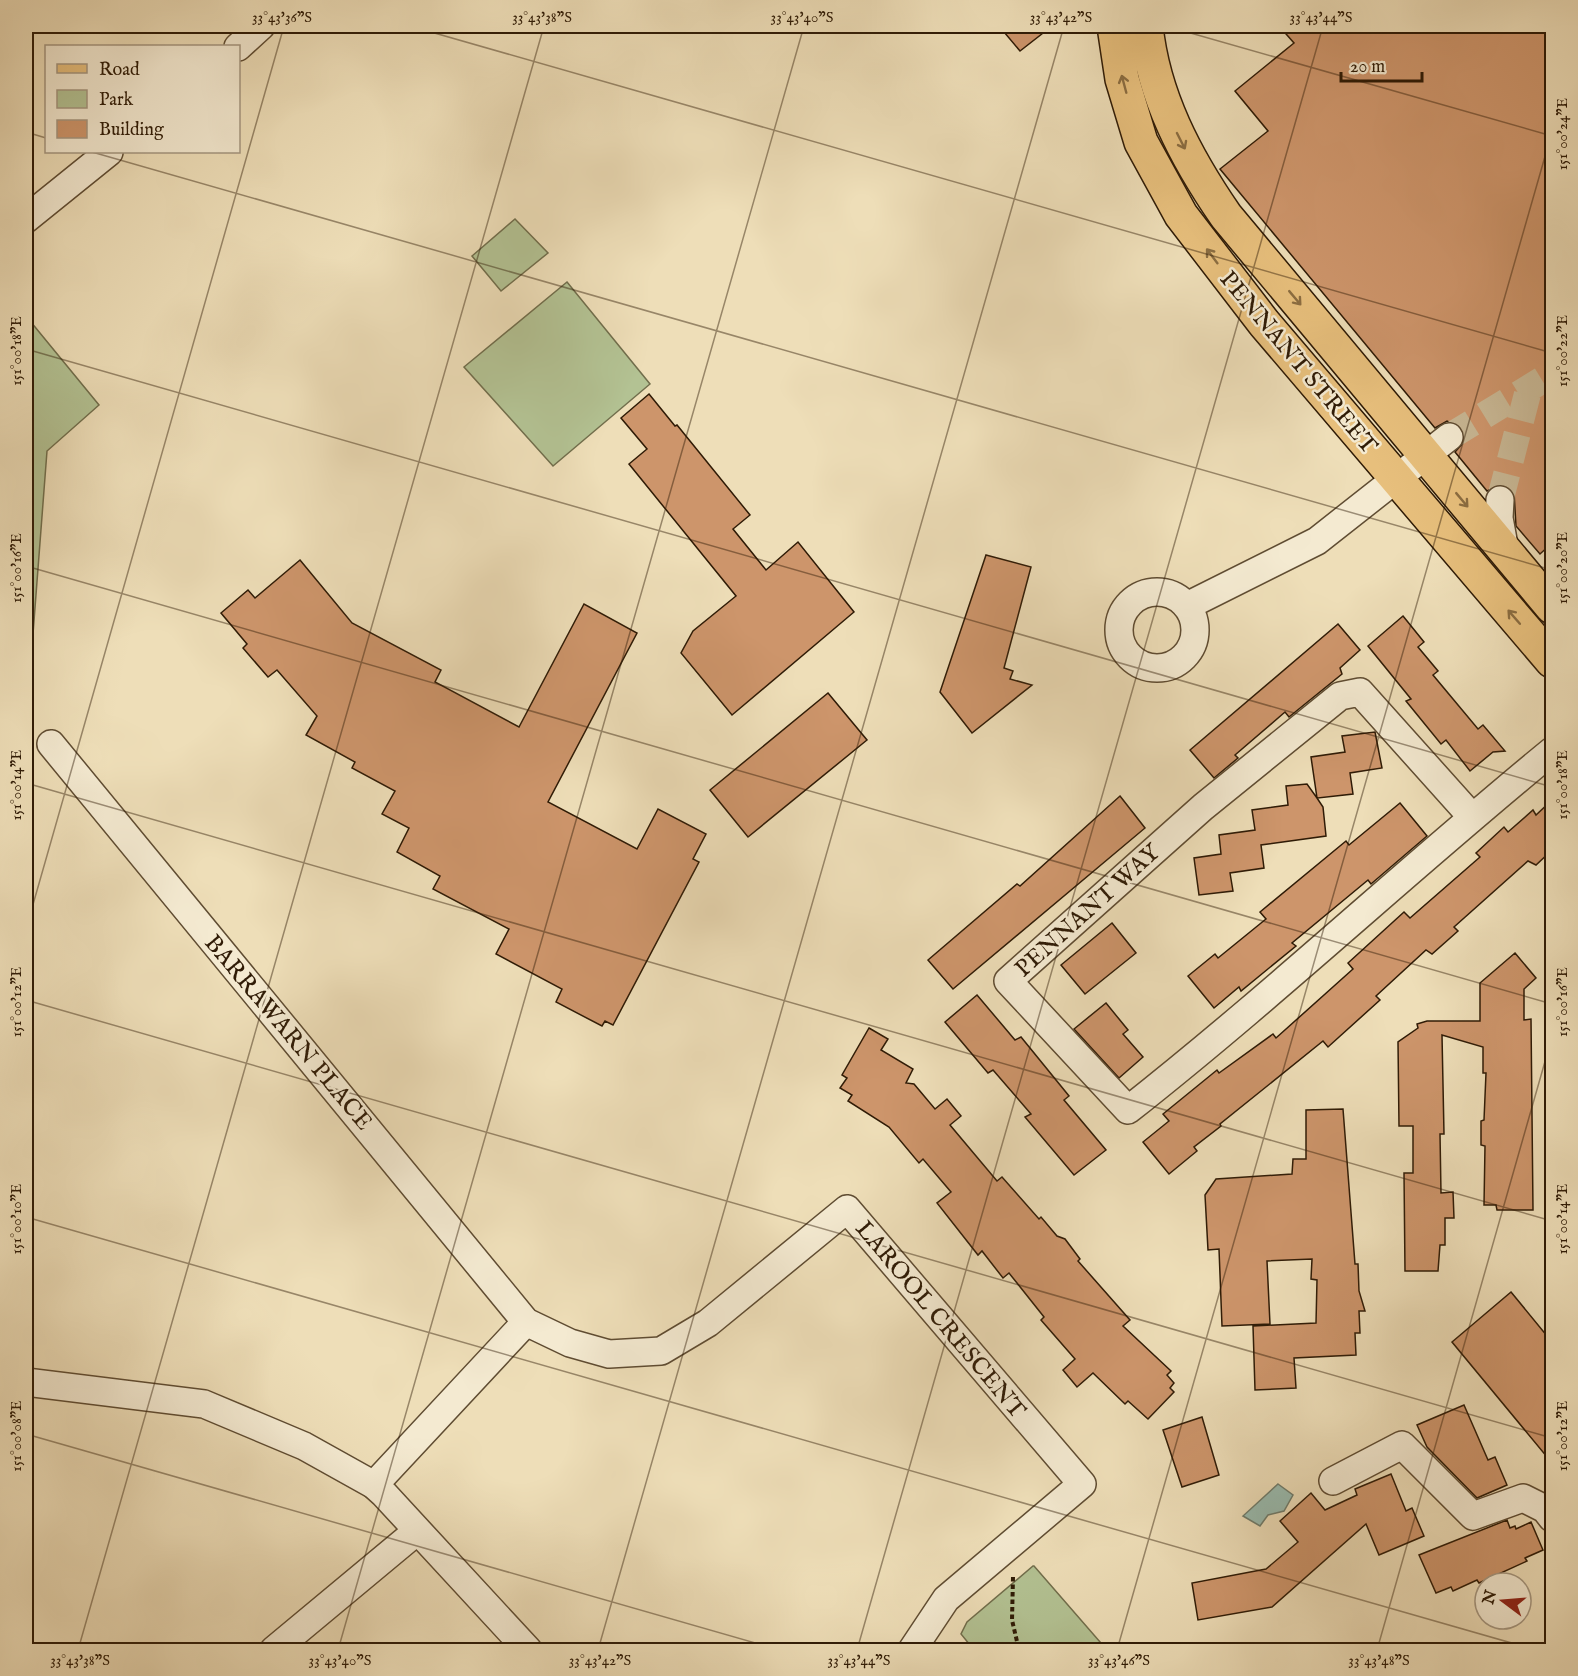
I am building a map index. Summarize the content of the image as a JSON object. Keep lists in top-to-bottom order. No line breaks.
{"streets":{"main road":["PENNANT STREET"],"street":["PENNANT WAY","BARRAWARN PLACE","LAROOL CRESCENT"]},"crossings":[["BARRAWARN PLACE","LAROOL CRESCENT"]],"legend":["Road","Park","Building"],"scale_bar":"20 m","north":"left","coordinates":["33°43'36\"S","33°43'38\"S","33°43'40\"S","33°43'42\"S","33°43'44\"S","151°00'24\"E","151°00'22\"E","151°00'18\"E","151°00'20\"E","151°00'16\"E","151°00'14\"E","151°00'12\"E","151°00'10\"E","151°00'08\"E","33°43'46\"S","33°43'48\"S"]}
